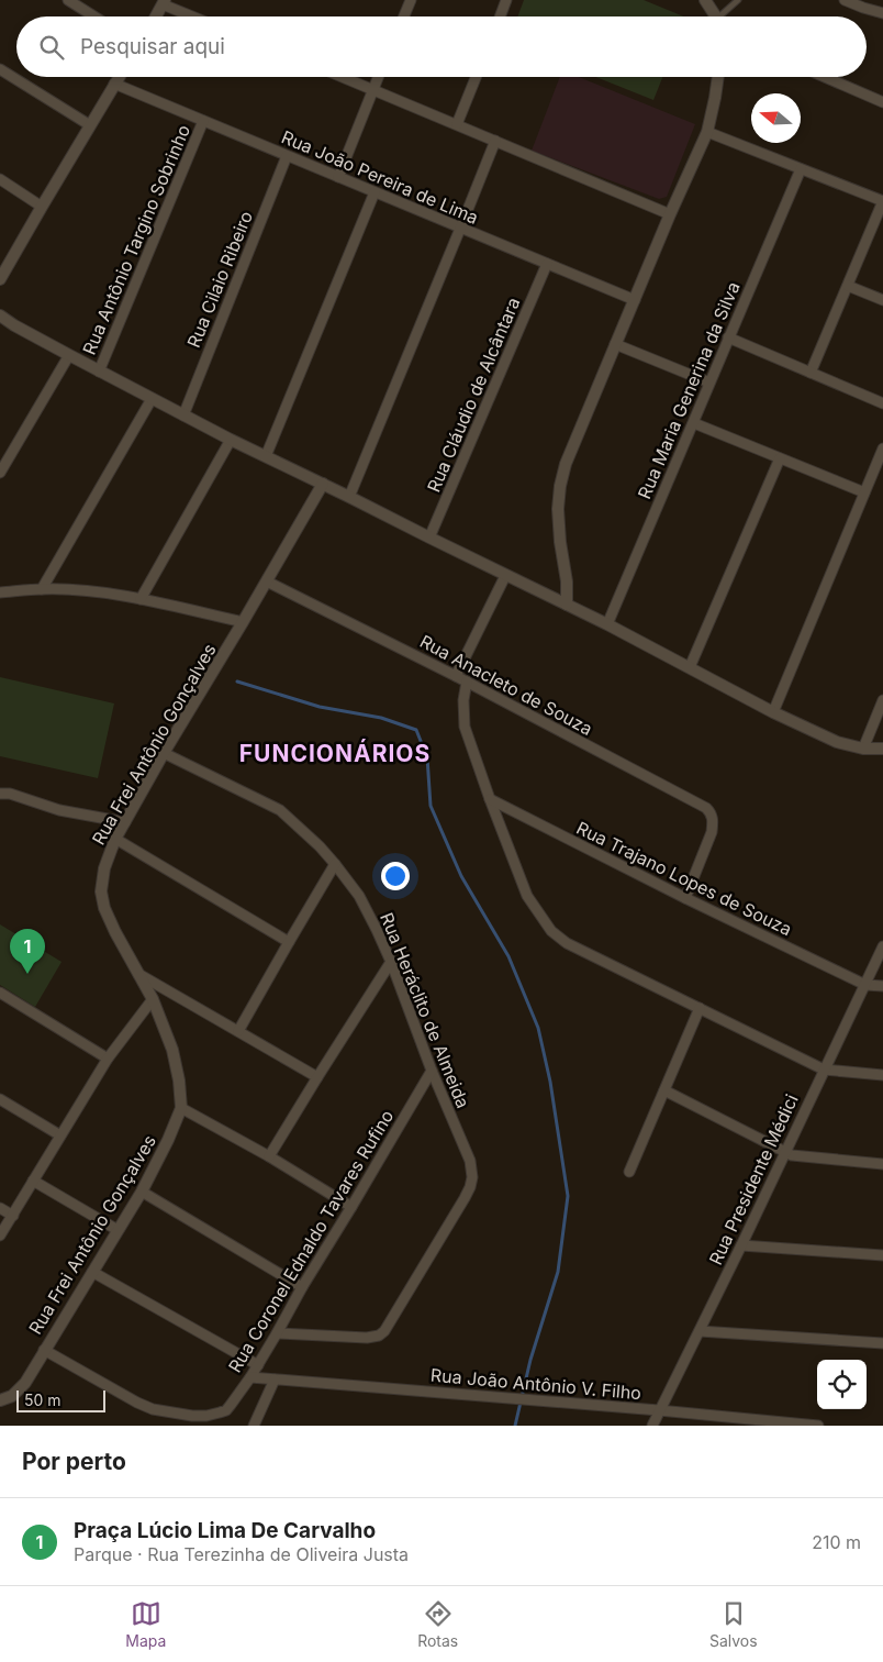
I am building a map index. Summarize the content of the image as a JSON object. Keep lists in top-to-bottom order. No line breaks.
{"streets":{"street":["Rua João Pereira de Lima","Rua Antônio Targino Sobrinho","Rua Cilaio Ribeiro","Rua Maria Generina da Silva","Rua Cláudio de Alcântara","Rua Anacleto de Souza","Rua Frei Antônio Gonçalves","Rua Trajano Lopes de Souza","Rua Heráclito de Almeida","Rua Presidente Médici","Rua Coronel Ednaldo Tavares Rufino","Rua João Antônio V. Filho"]},"crossings":[["Rua João Pereira de Lima","Rua Antônio Targino Sobrinho"],["Rua João Pereira de Lima","Rua Cilaio Ribeiro"],["Rua João Pereira de Lima","Rua Cláudio de Alcântara"],["Rua Anacleto de Souza","Rua Frei Antônio Gonçalves"],["Rua Anacleto de Souza","Rua Trajano Lopes de Souza"],["Rua Frei Antônio Gonçalves","Rua Heráclito de Almeida"],["Rua Frei Antônio Gonçalves","Rua Coronel Ednaldo Tavares Rufino"],["Rua Trajano Lopes de Souza","Rua Presidente Médici"],["Rua Heráclito de Almeida","Rua Coronel Ednaldo Tavares Rufino"],["Rua Presidente Médici","Rua João Antônio V. Filho"],["Rua Coronel Ednaldo Tavares Rufino","Rua João Antônio V. Filho"]],"districts":["FUNCIONÁRIOS"],"scale_bar":"50 m","north":"left","page":{"search":"Pesquisar aqui","pins":"1","scale":"50 m","heading":"Por perto","list":[{"mark":"1","name":"Praça Lúcio Lima De Carvalho","note":"Parque · Rua Terezinha de Oliveira Justa","value":"210 m"}],"nav":["Mapa","Rotas","Salvos"]}}
